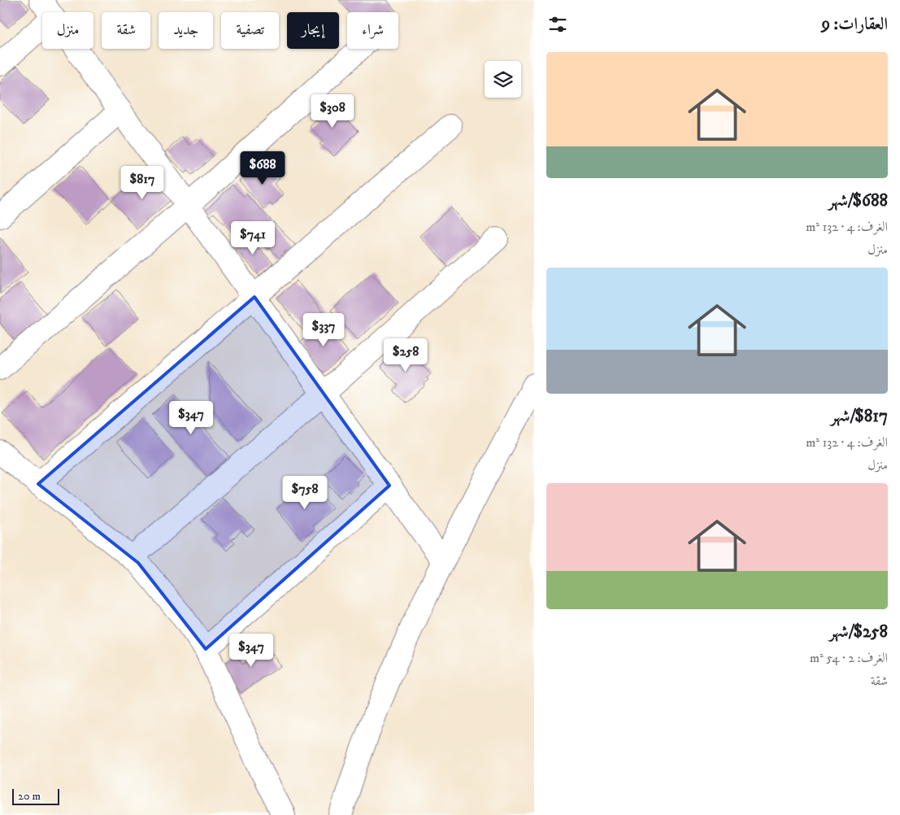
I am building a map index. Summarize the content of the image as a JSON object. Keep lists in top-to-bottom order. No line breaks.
{"scale_bar":"20 m","page":{"heading":"العقارات: 9","chip":["شراء","إيجار","تصفية","جديد","شقة","منزل"],"list":[{"name":"$688/شهر","note":"الغرف: 4 · 132 m² · منزل"},{"name":"$817/شهر","note":"الغرف: 4 · 132 m² · منزل"},{"name":"$258/شهر","note":"الغرف: 2 · 54 m² · شقة"}],"price":["$308","$688","$817","$741","$337","$258","$347","$758","$347"],"scale":"20 m"}}
